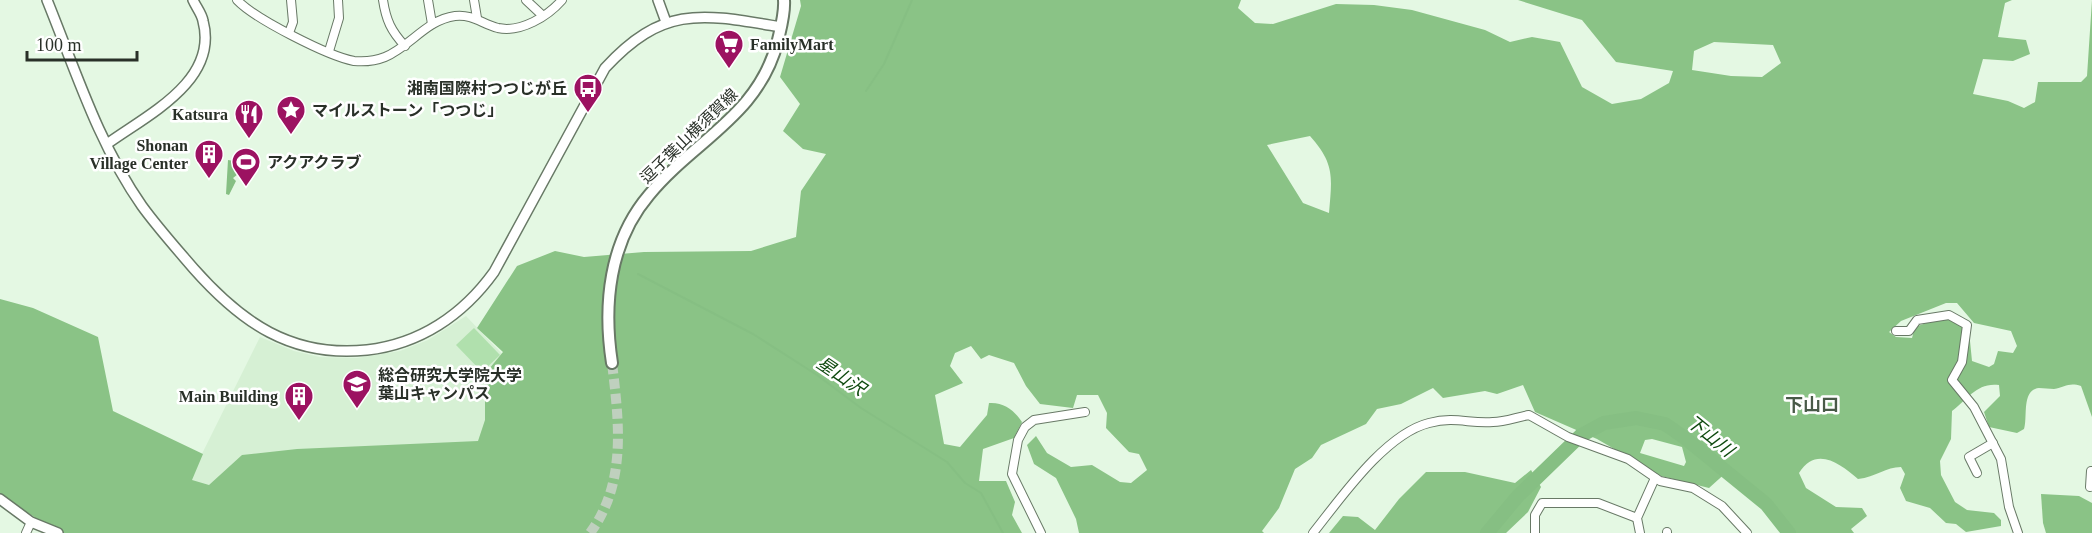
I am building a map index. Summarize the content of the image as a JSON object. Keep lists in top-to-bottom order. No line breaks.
{"streets":{"main road":["逗子葉山横須賀線"]},"districts":["下山口"],"water":["星山沢","下山川"],"places":{"supermarket":["FamilyMart"],"bus stop":["湘南国際村つつじが丘"],"place":["マイルストーン「つつじ」"],"restaurant":["Katsura"],"building":["Shonan Village Center","Main Building"],"sports":["アクアクラブ"],"school or university":["総合研究大学院大学 葉山キャンパス"]},"scale_bar":"100 m"}
